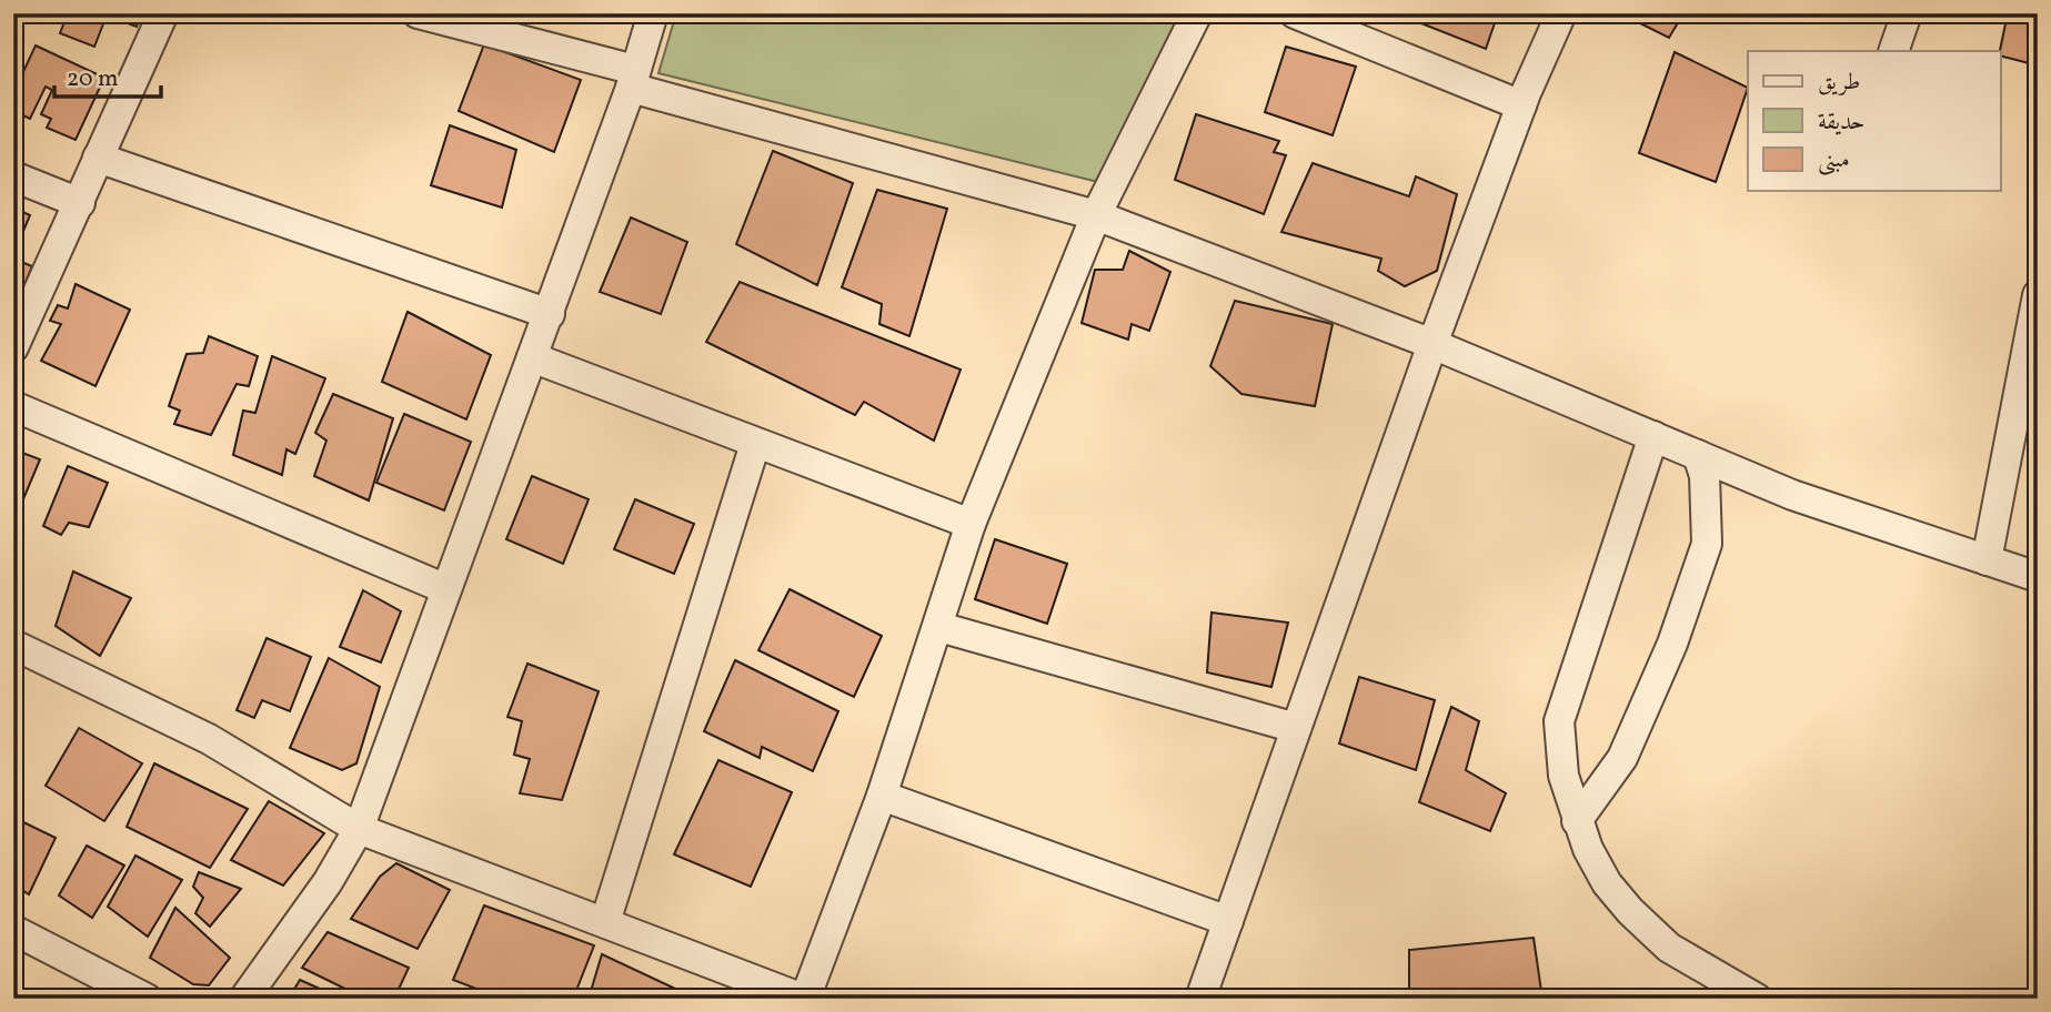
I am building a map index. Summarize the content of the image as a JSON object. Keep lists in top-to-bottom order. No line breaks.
{"legend":["طريق","حديقة","مبنى"],"scale_bar":"20 m"}
